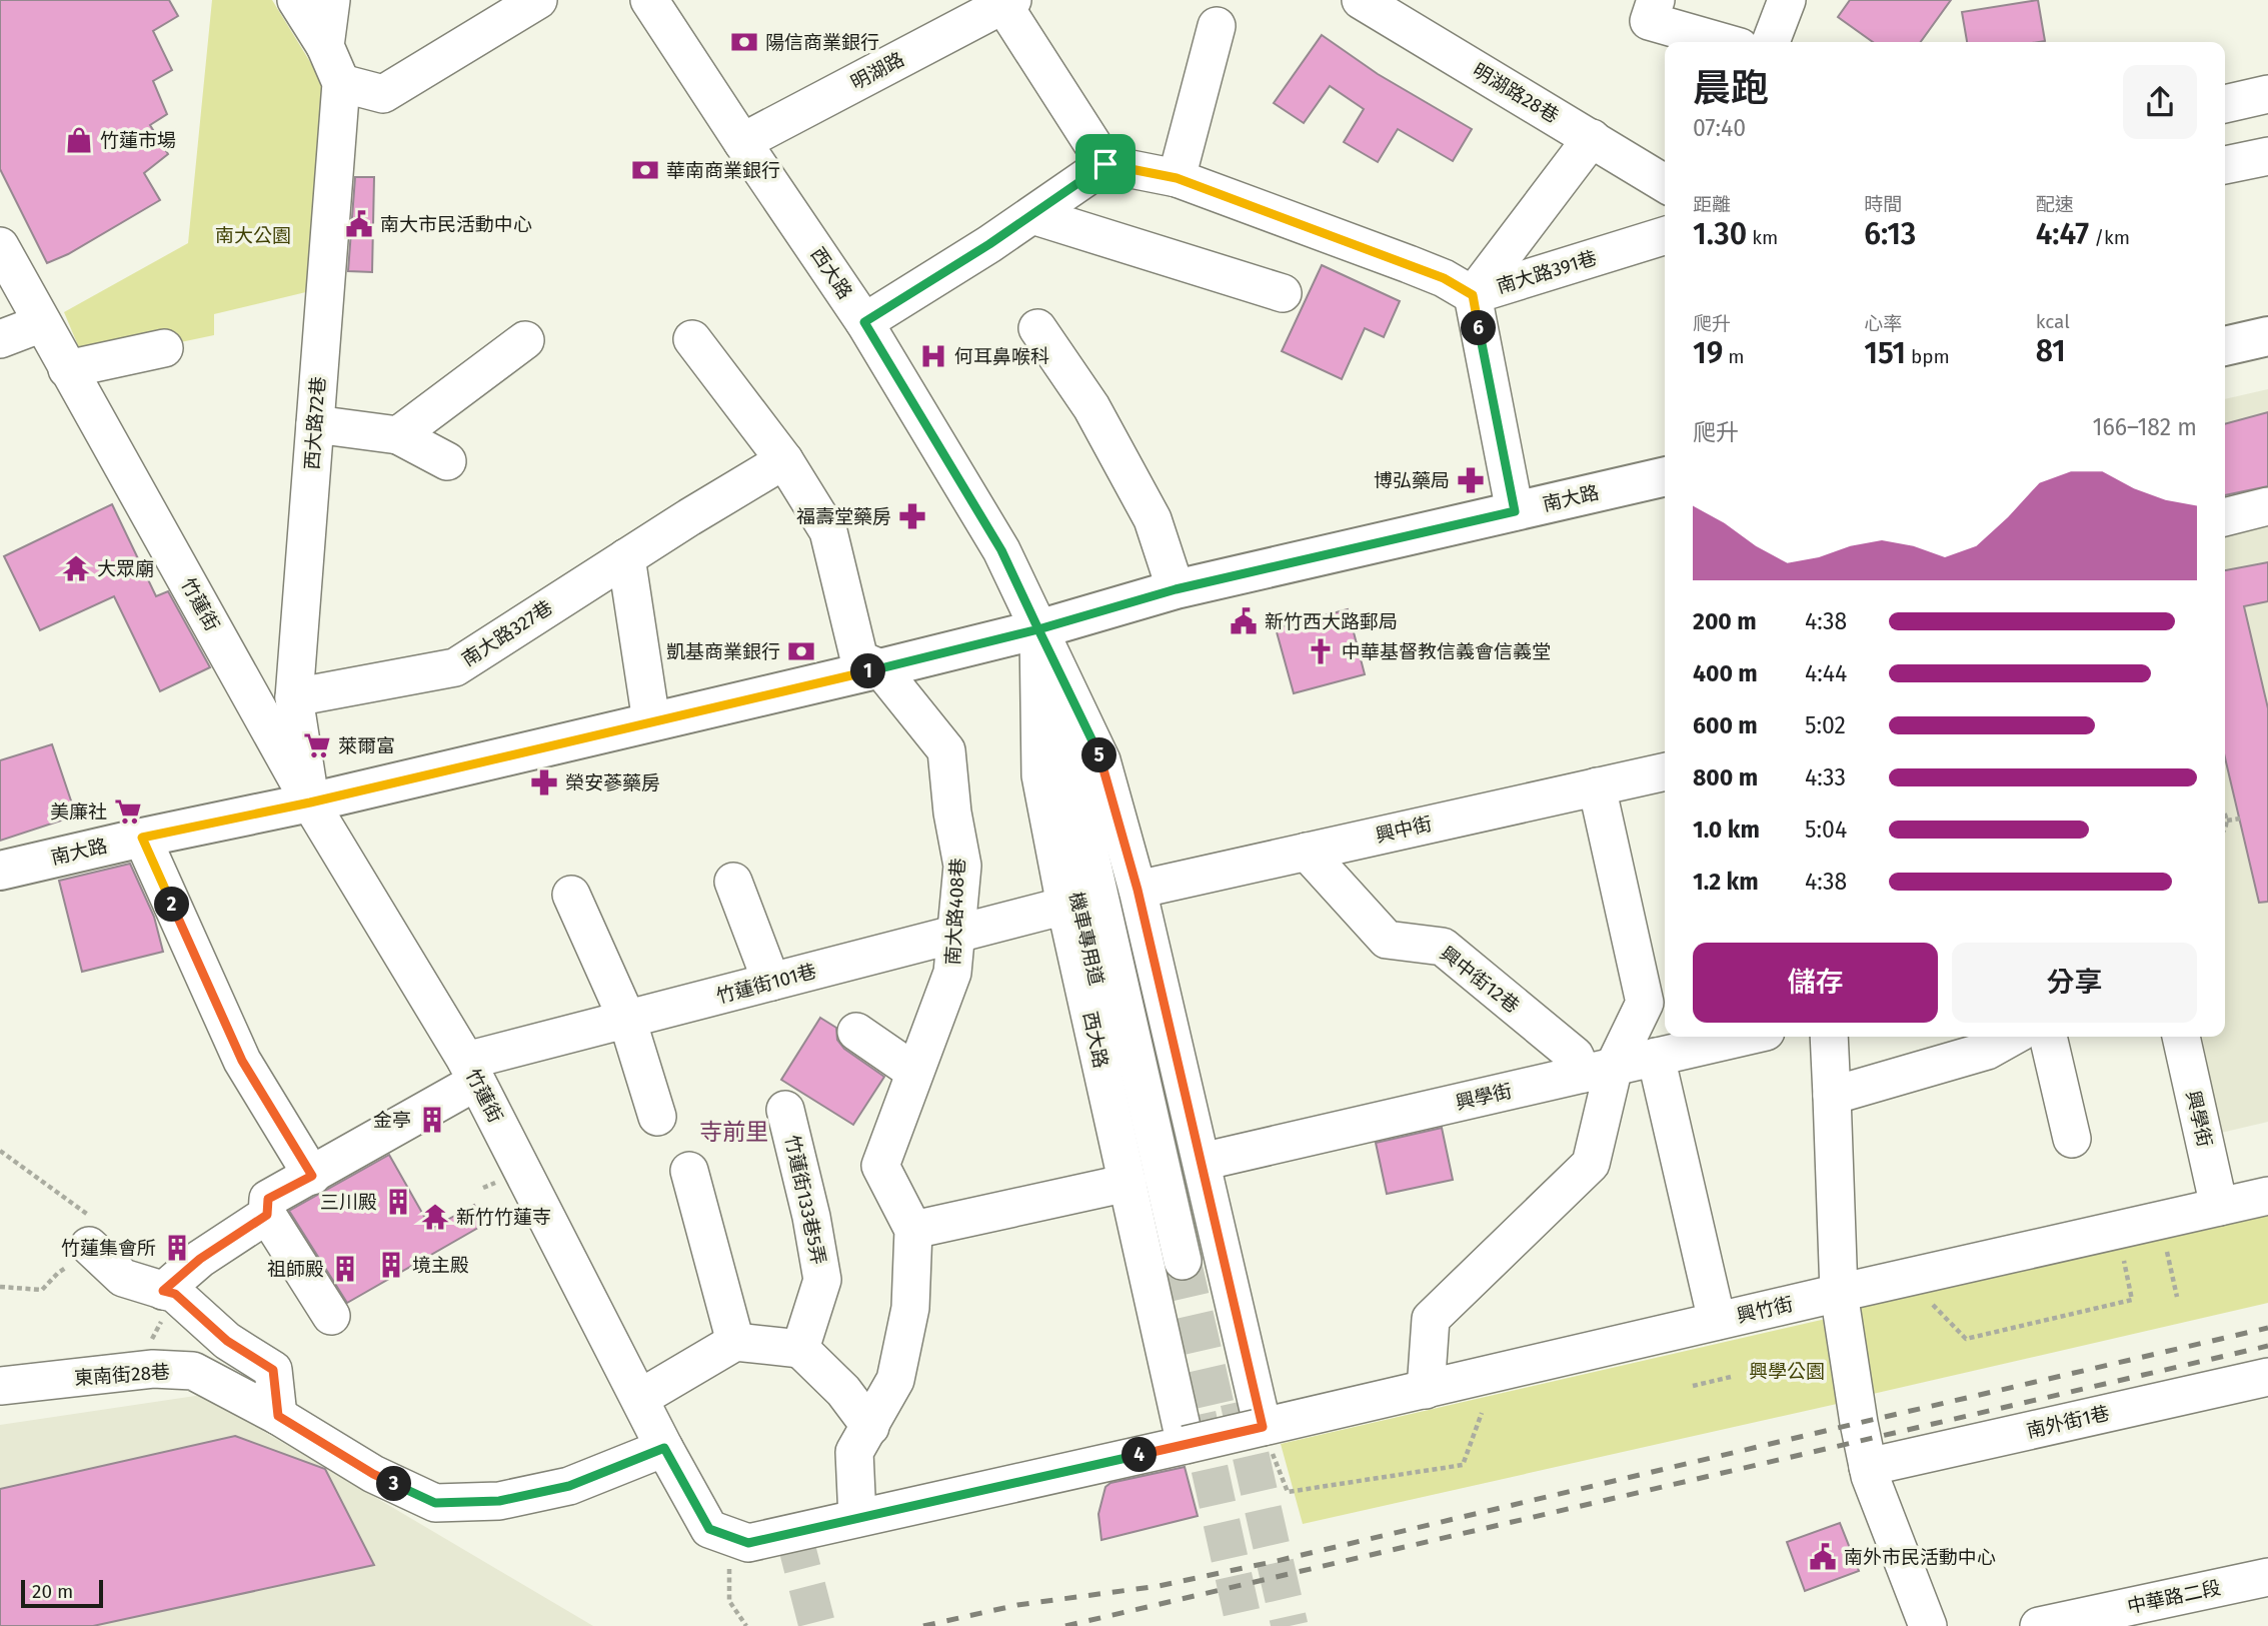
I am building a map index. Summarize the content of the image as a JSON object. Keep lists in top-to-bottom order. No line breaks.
{"streets":{"main road":["南大路"],"street":["明湖路","明湖路28巷","南大路391巷","西大路","西大路72巷","竹蓮街","南大路327巷","興中街","南大路408巷","機車專用道","興中街12巷","竹蓮街101巷","興學街","竹蓮街133巷5弄","興竹街","東南街28巷","南外街1巷","中華路二段"]},"crossings":[["明湖路","西大路"],["南大路391巷","南大路"],["西大路","南大路"],["西大路","竹蓮街"],["西大路","興中街"],["西大路","機車專用道"],["西大路","竹蓮街101巷"],["西大路","興學街"],["西大路","興竹街"],["西大路72巷","南大路"],["西大路72巷","竹蓮街"],["西大路72巷","南大路327巷"],["南大路","竹蓮街"],["南大路","南大路408巷"],["竹蓮街","竹蓮街101巷"],["竹蓮街","竹蓮街133巷5弄"],["竹蓮街","興竹街"],["竹蓮街","東南街28巷"],["興中街","興中街12巷"],["南大路408巷","竹蓮街101巷"],["興中街12巷","興學街"],["興學街","興竹街"],["竹蓮街133巷5弄","東南街28巷"]],"districts":["寺前里"],"parks":["南大公園","興學公園"],"places":{"bank":["陽信商業銀行","華南商業銀行","凱基商業銀行"],"shop":["竹蓮市場"],"public building":["南大市民活動中心","新竹西大路郵局","南外市民活動中心"],"hospital":["何耳鼻喉科"],"pharmacy":["博弘藥局","福壽堂藥房","榮安蔘藥房"],"temple":["大眾廟","新竹竹蓮寺"],"church":["中華基督教信義會信義堂"],"supermarket":["萊爾富","美廉社"],"building":["金亭","三川殿","竹蓮集會所","境主殿","祖師殿"]},"scale_bar":"20 m","page":{"heading":["晨跑","07:40"],"stats":[["距離","1.30 km"],["時間","6:13"],["配速","4:47 /km"],["爬升","19 m"],["心率","151 bpm"],["kcal","81"]],"pins":["6","1","5","2","4","3"],"chart":["爬升","166–182 m"],"list":[{"name":"200 m","note":"4:38"},{"name":"400 m","note":"4:44"},{"name":"600 m","note":"5:02"},{"name":"800 m","note":"4:33"},{"name":"1.0 km","note":"5:04"},{"name":"1.2 km","note":"4:38"}],"buttons":["儲存","分享"],"scale":"20 m"}}
